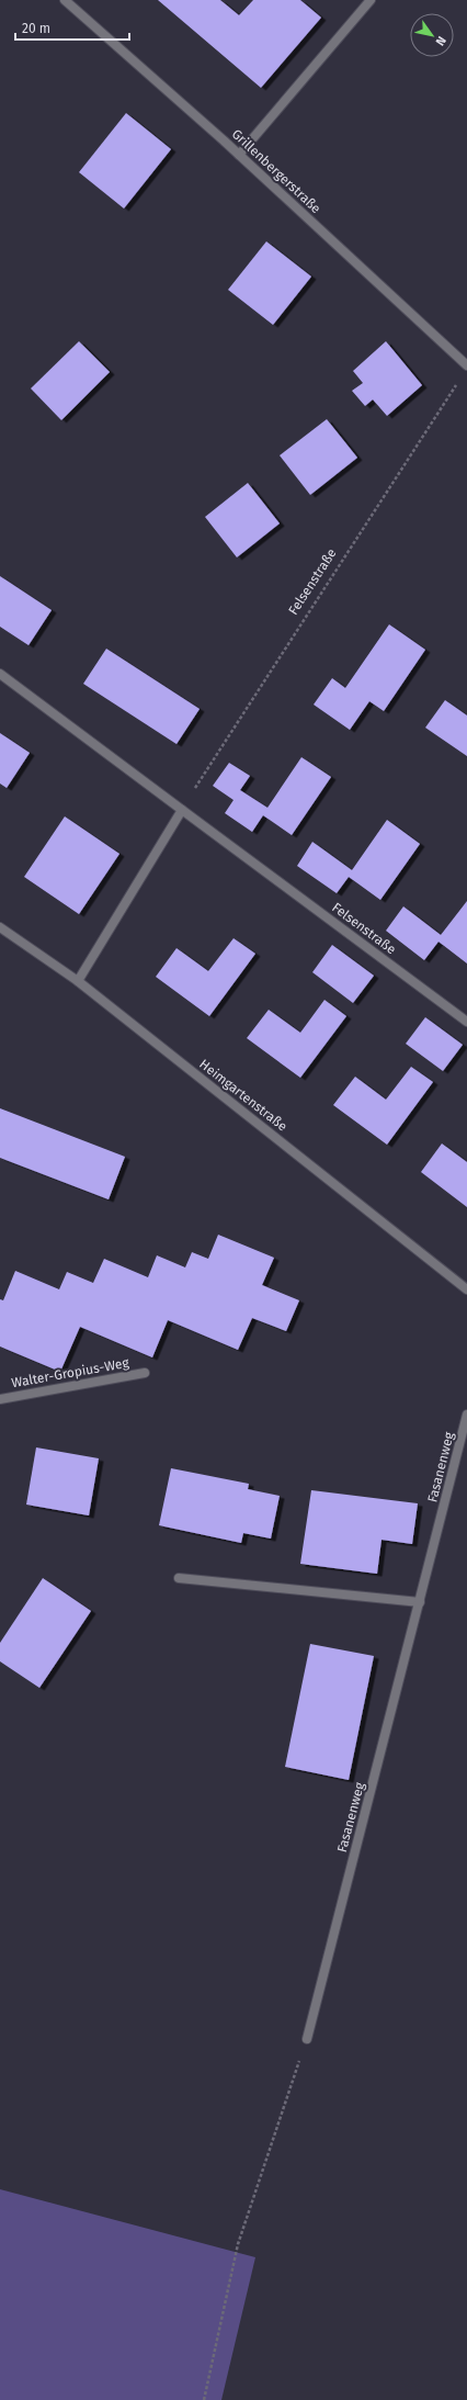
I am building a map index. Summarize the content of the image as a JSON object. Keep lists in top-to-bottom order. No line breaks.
{"streets":{"street":["Grillenbergerstraße","Felsenstraße","Heimgartenstraße","Walter-Gropius-Weg","Fasanenweg"]},"scale_bar":"20 m","north":"bottom right"}
